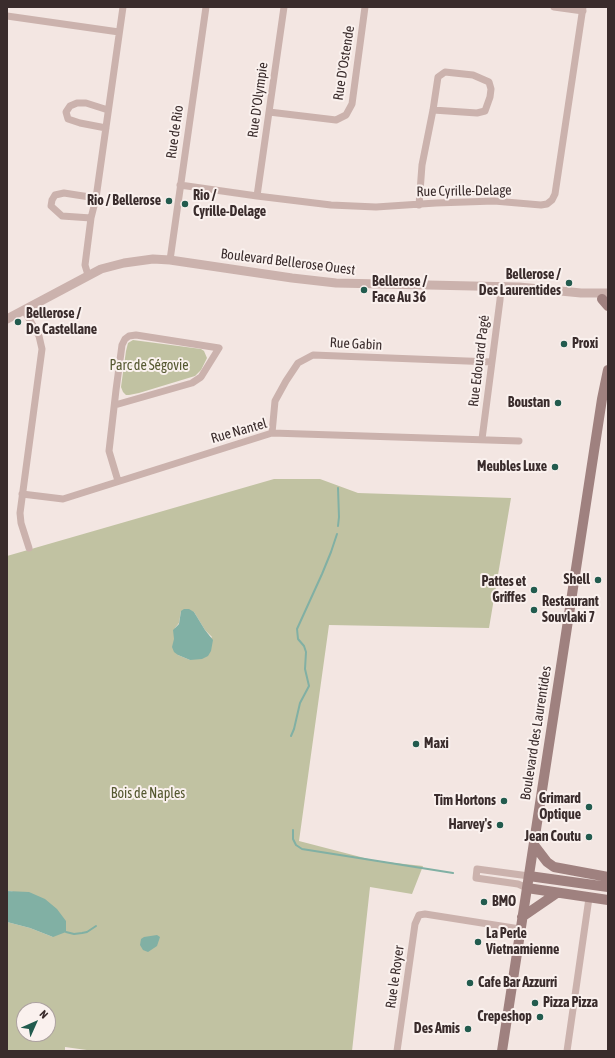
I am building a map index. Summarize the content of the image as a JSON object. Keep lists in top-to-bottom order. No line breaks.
{"streets":{"main road":["Boulevard des Laurentides"],"street":["Rue D'Ostende","Rue D'Olympie","Rue de Rio","Rue Cyrille-Delage","Boulevard Bellerose Ouest","Rue Gabin","Rue Edouard Pagé","Rue Nantel","Rue le Royer"]},"crossings":[["Rue D'Ostende","Rue D'Olympie"],["Rue D'Olympie","Rue Cyrille-Delage"],["Rue de Rio","Rue Cyrille-Delage"],["Rue de Rio","Boulevard Bellerose Ouest"],["Boulevard Bellerose Ouest","Rue Edouard Pagé"],["Rue Gabin","Rue Edouard Pagé"],["Rue Gabin","Rue Nantel"],["Rue Edouard Pagé","Rue Nantel"],["Boulevard des Laurentides","Rue le Royer"]],"parks":["Parc de Ségovie","Bois de Naples"],"places":["Rio / Bellerose","Rio / Cyrille-Delage","Bellerose / Des Laurentides","Bellerose / Face Au 36","Bellerose / De Castellane","Proxi","Boustan","Meubles Luxe","Shell","Pattes et Griffes","Restaurant Souvlaki 7","Maxi","Tim Hortons","Grimard Optique","Harvey's","Jean Coutu","BMO","La Perle Vietnamienne","Cafe Bar Azzurri","Pizza Pizza","Crepeshop","Des Amis"],"north":"top right"}
